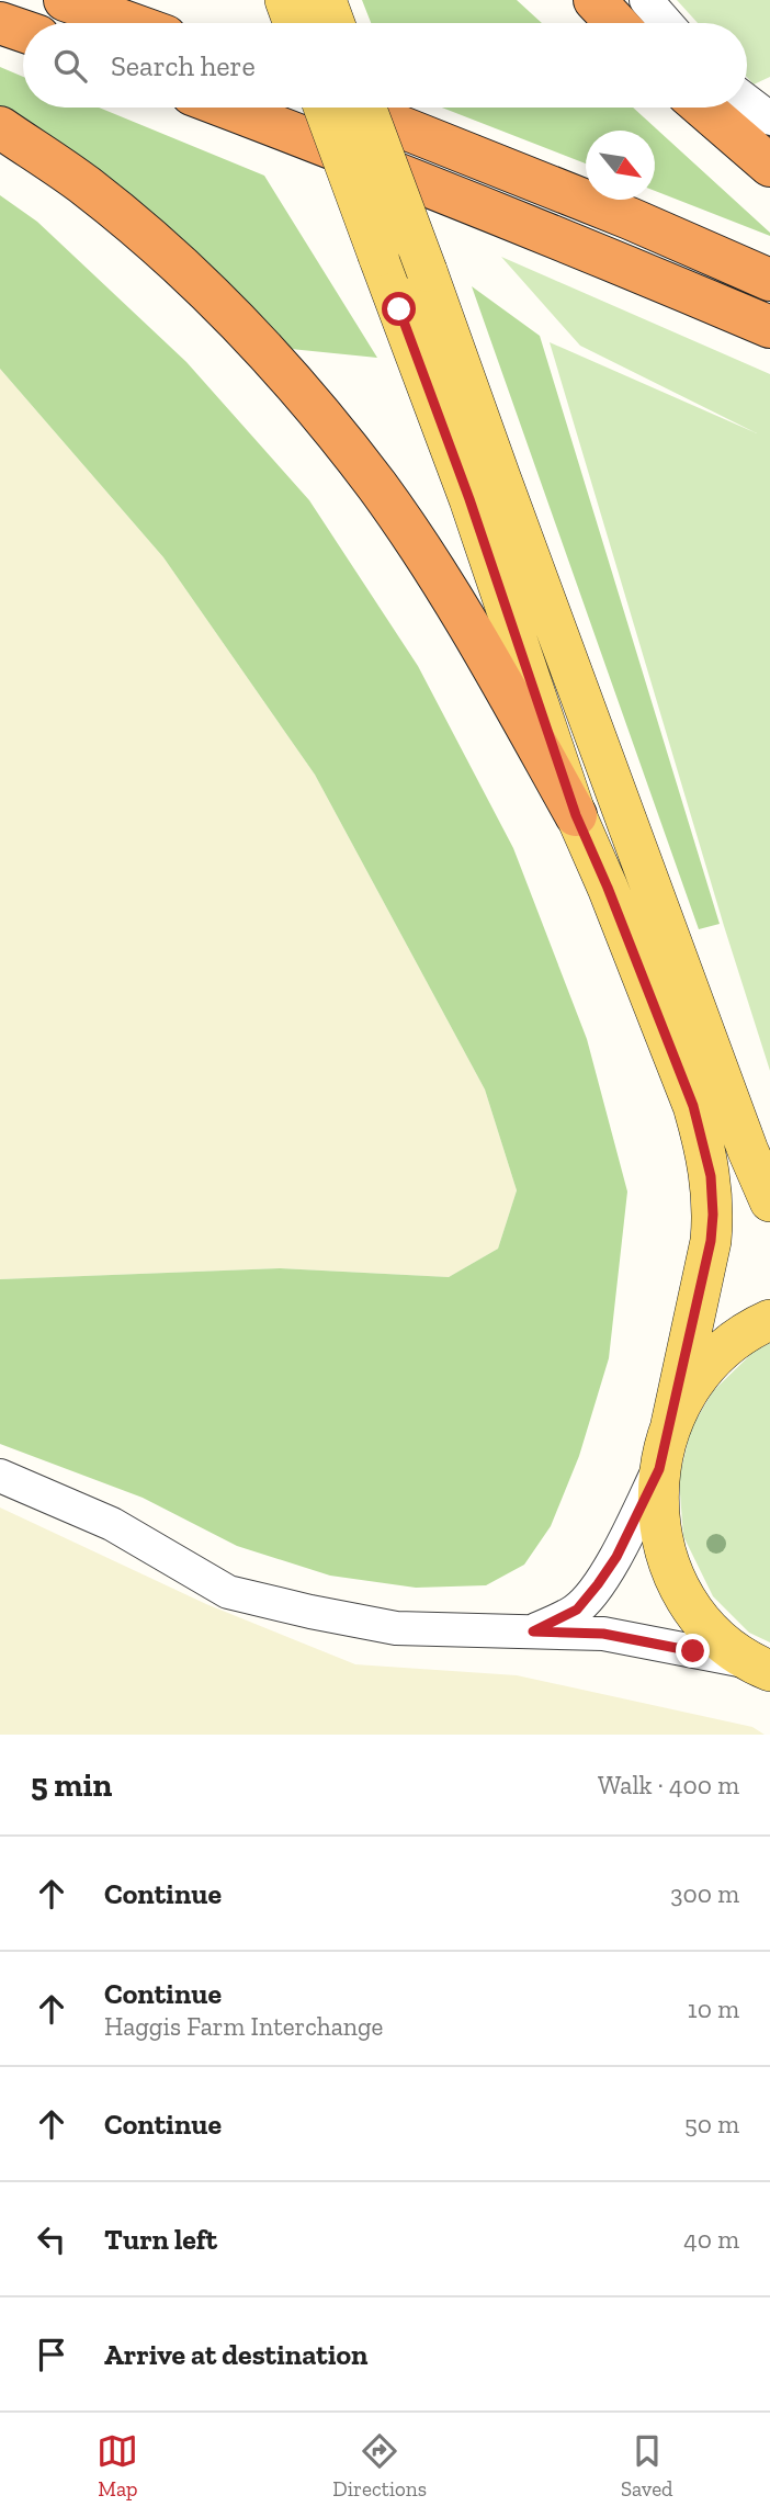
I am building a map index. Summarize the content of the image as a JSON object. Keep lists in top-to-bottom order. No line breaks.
{"north":"bottom right","page":{"search":"Search here","heading":["5 min","Walk · 400 m"],"list":[["Continue","300 m"],["Continue","Haggis Farm Interchange","10 m"],["Continue","50 m"],["Turn left","40 m"],"Arrive at destination"],"nav":["Map","Directions","Saved"]}}
